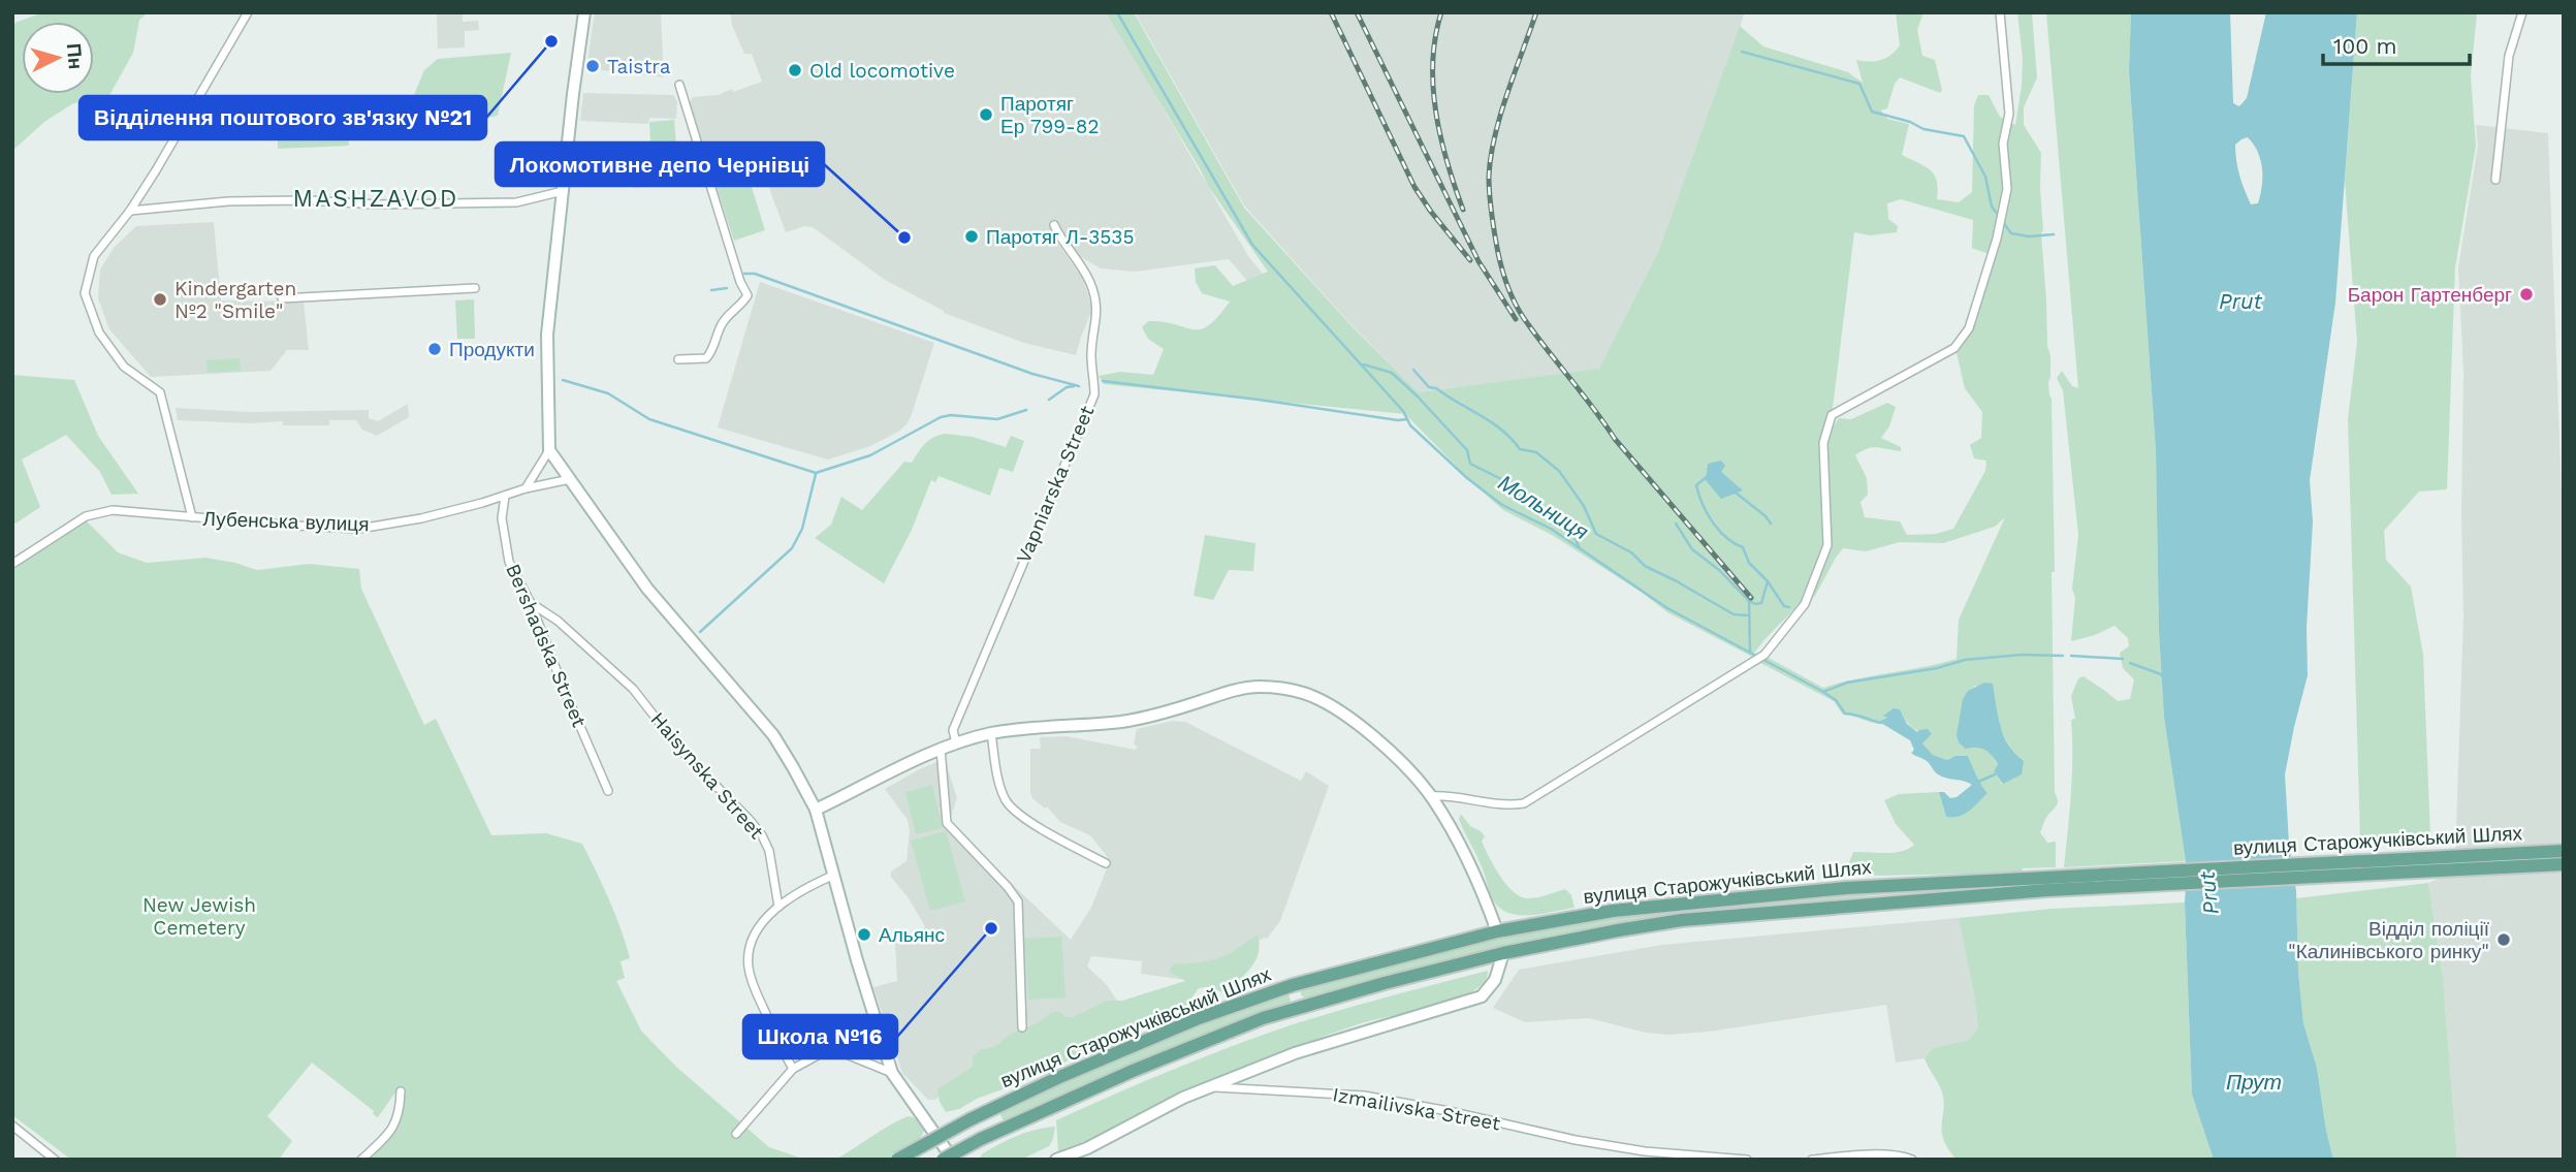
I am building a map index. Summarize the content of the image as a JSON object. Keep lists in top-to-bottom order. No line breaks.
{"streets":{"main road":["вулиця Старожучківський Шлях"],"street":["Vapniarska Street","Лубенська вулиця","Bershadska Street","Haisynska Street","Izmailivska Street"]},"crossings":[["Лубенська вулиця","Bershadska Street"],["Bershadska Street","Haisynska Street"]],"districts":["MASHZAVOD"],"water":["Prut","Мольниця","Прут"],"parks":["New Jewish Cemetery"],"places":["Відділення поштового зв'язку №21","Taistra","Old locomotive","Паротяг Ер 799-82","Паротяг Л-3535","Локомотивне депо Чернівці","Барон Гартенберг","Kindergarten №2 \"Smile\"","Продукти","Школа №16","Альянс","Відділ поліції \"Калинівського ринку\""],"scale_bar":"100 m","north":"right"}
